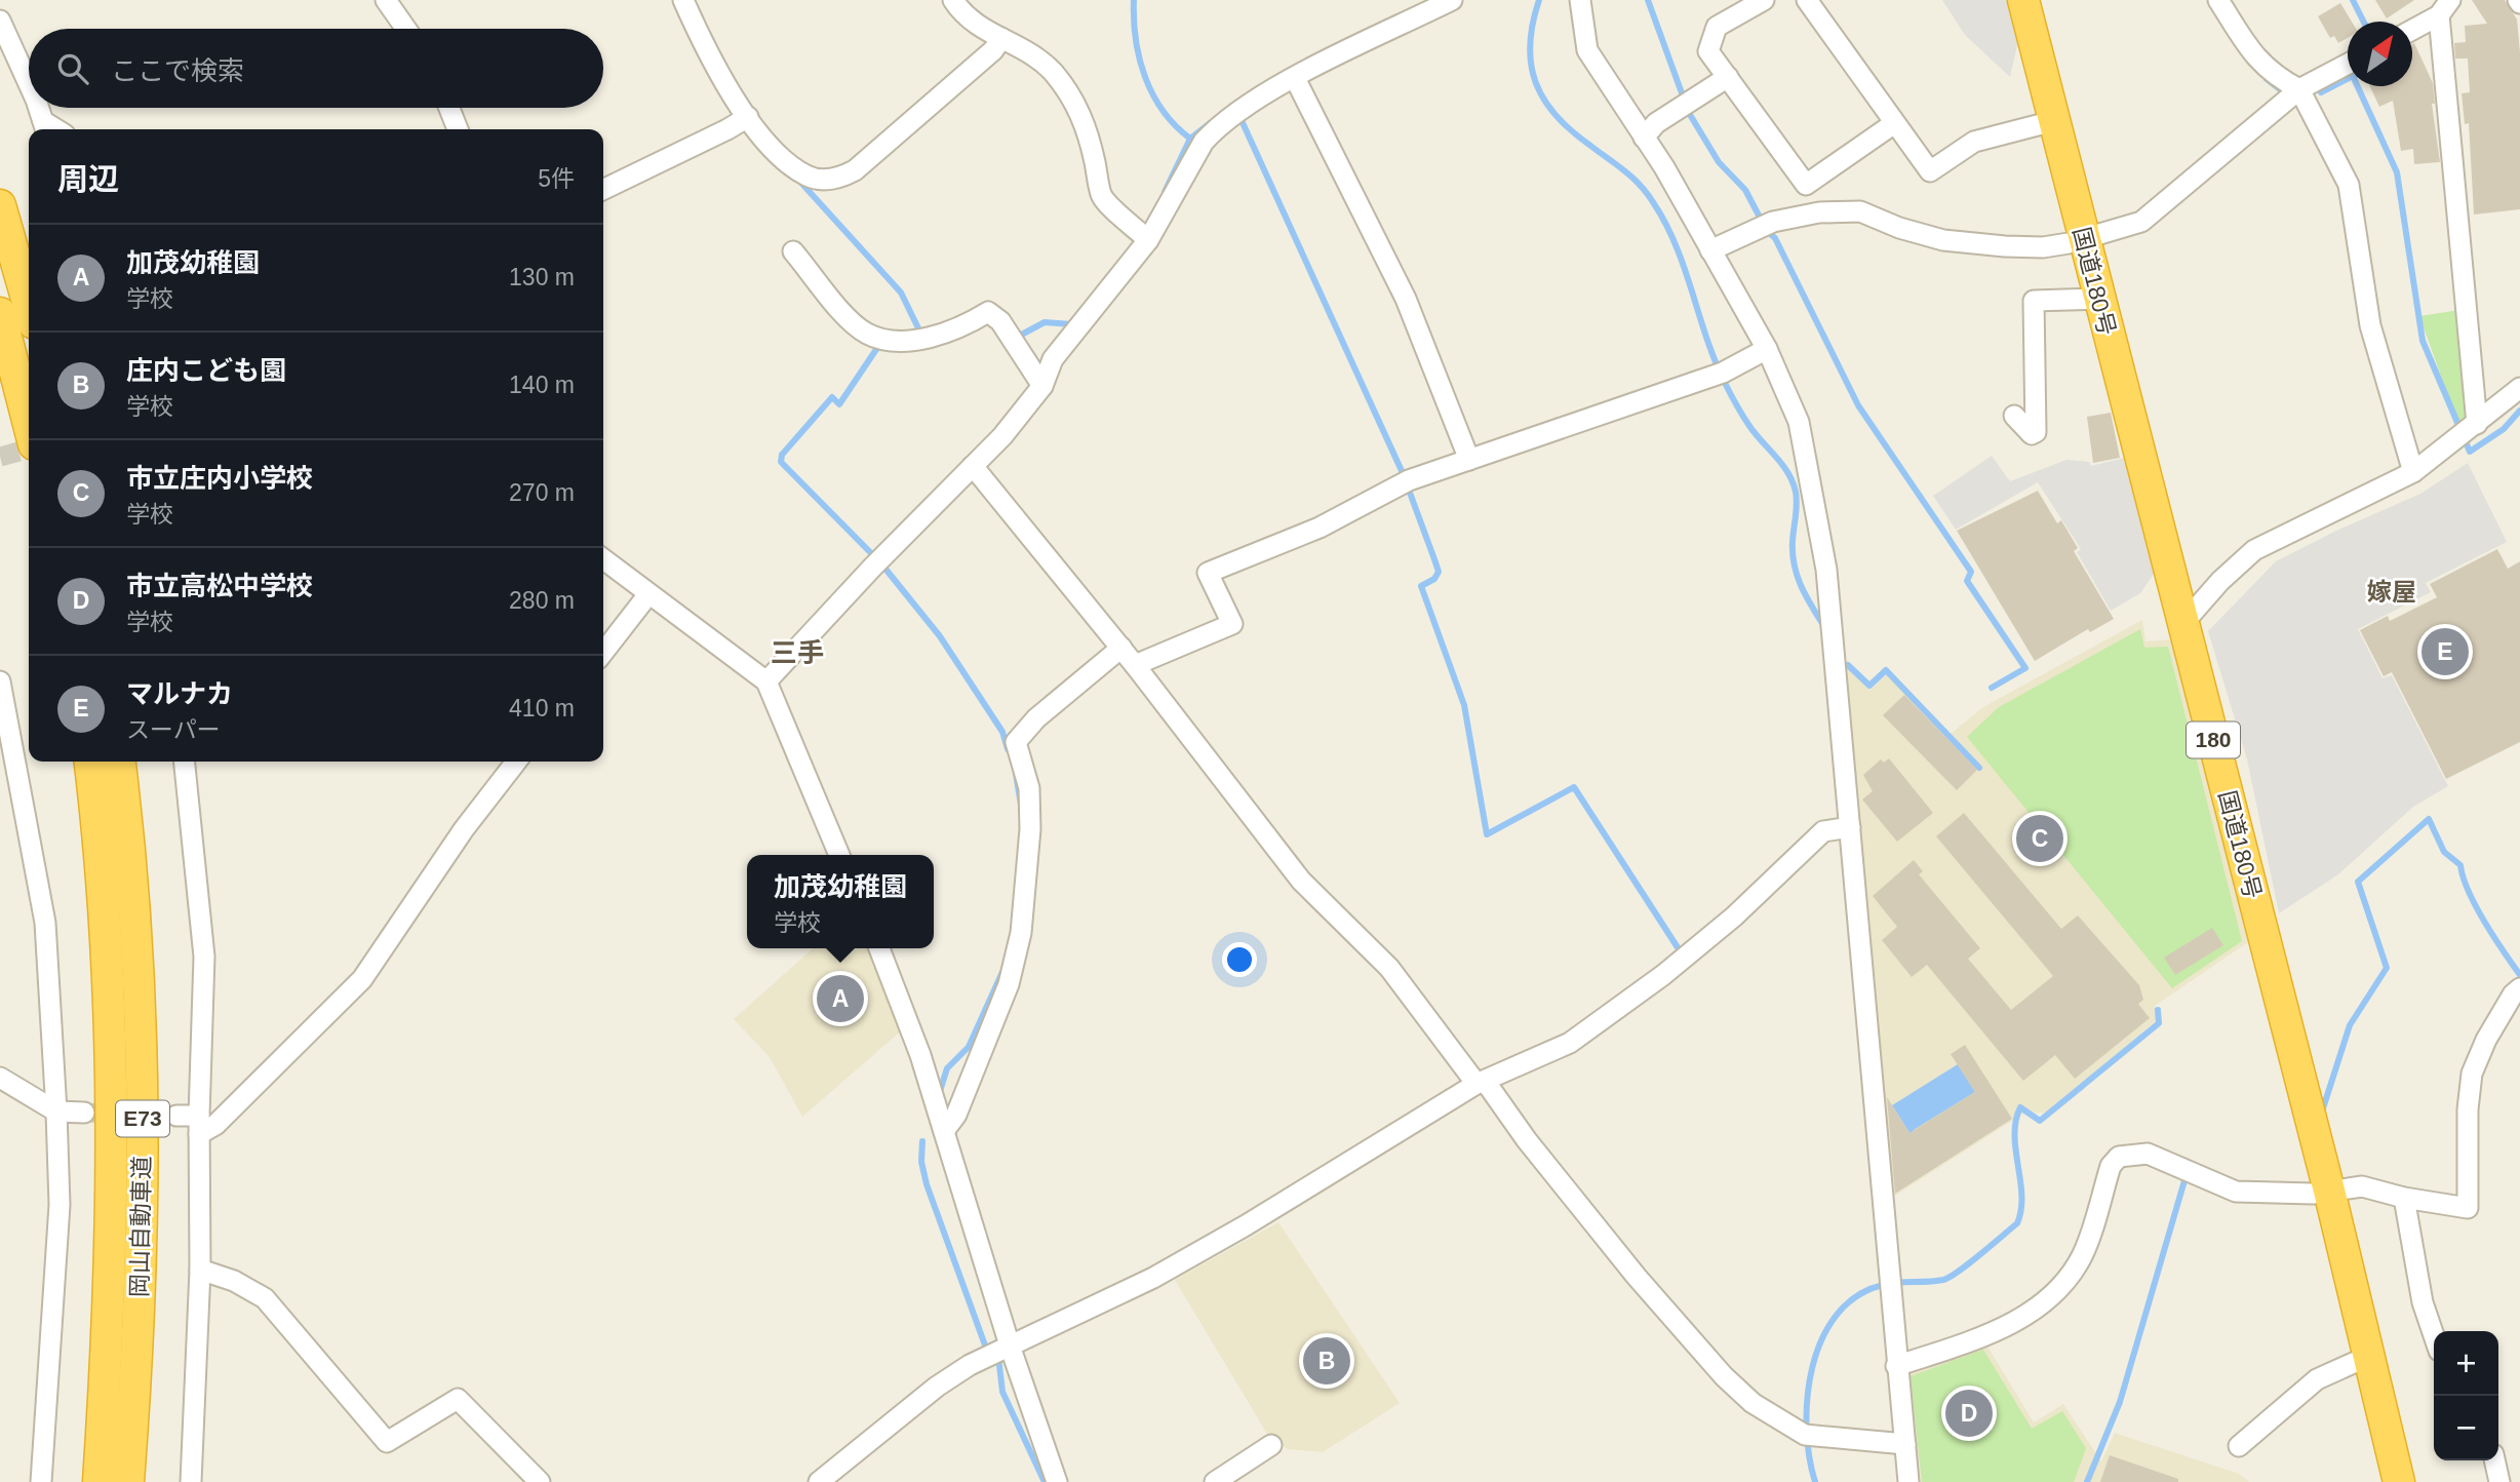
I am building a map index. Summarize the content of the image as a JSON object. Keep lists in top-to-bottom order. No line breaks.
{"streets":{"highway":["国道180号","180","E73","岡山自動車道"]},"districts":["嫁屋","三手"],"north":"top right","page":{"search":"ここで検索","heading":["周辺","5件"],"list":[{"mark":"A","name":"加茂幼稚園","note":"学校","value":"130 m"},{"mark":"B","name":"庄内こども園","note":"学校","value":"140 m"},{"mark":"C","name":"市立庄内小学校","note":"学校","value":"270 m"},{"mark":"D","name":"市立高松中学校","note":"学校","value":"280 m"},{"mark":"E","name":"マルナカ","note":"スーパー","value":"410 m"}],"pins":["E","C","A","B","D"],"popup":["加茂幼稚園","学校"],"map_buttons":["+","−"]}}
